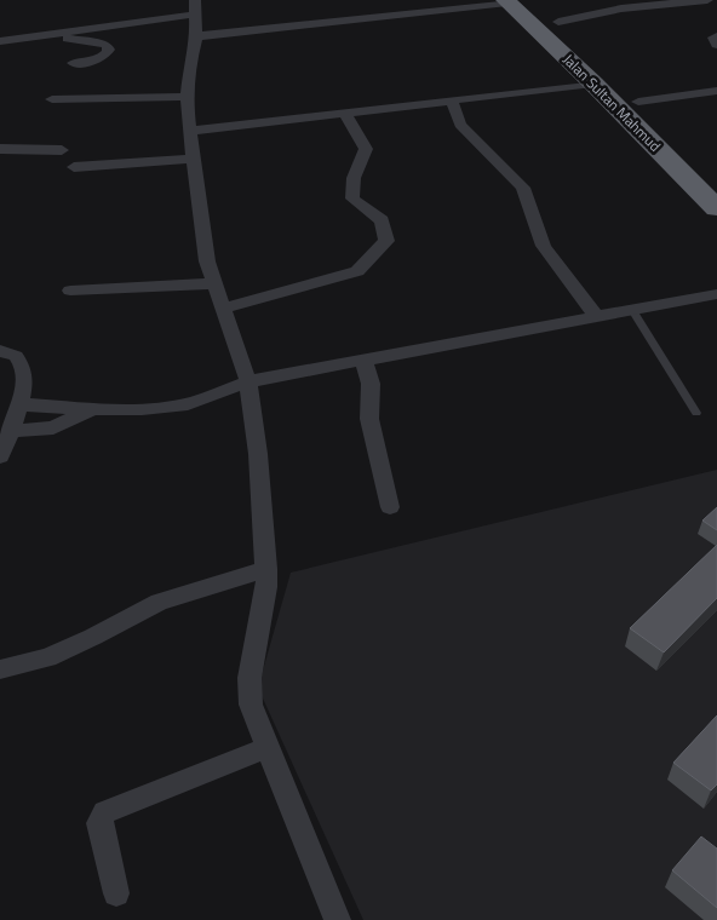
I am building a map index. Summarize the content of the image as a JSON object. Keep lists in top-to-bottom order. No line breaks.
{"streets":{"highway":["Jalan Sultan Mahmud"]}}
